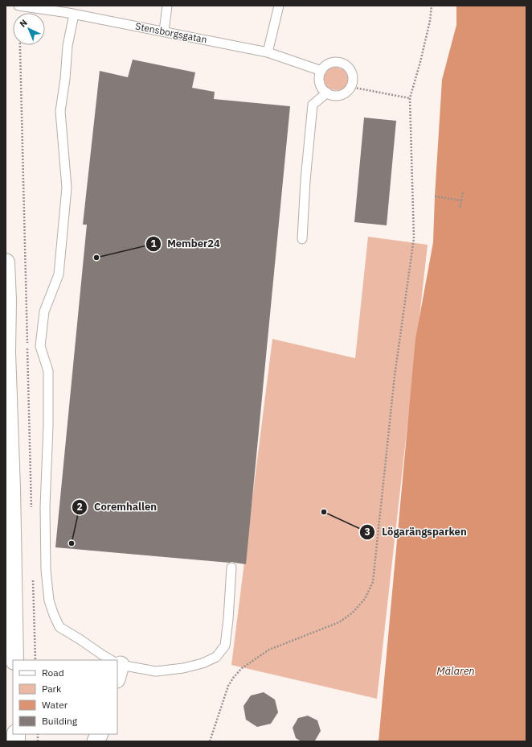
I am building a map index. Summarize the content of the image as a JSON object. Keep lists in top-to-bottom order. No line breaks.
{"streets":{"lane":["Stensborgsgatan"]},"water":["Mälaren"],"places":["Member24","Lögarängsparken","Coremhallen"],"legend":["Road","Park","Water","Building"],"north":"top left"}
